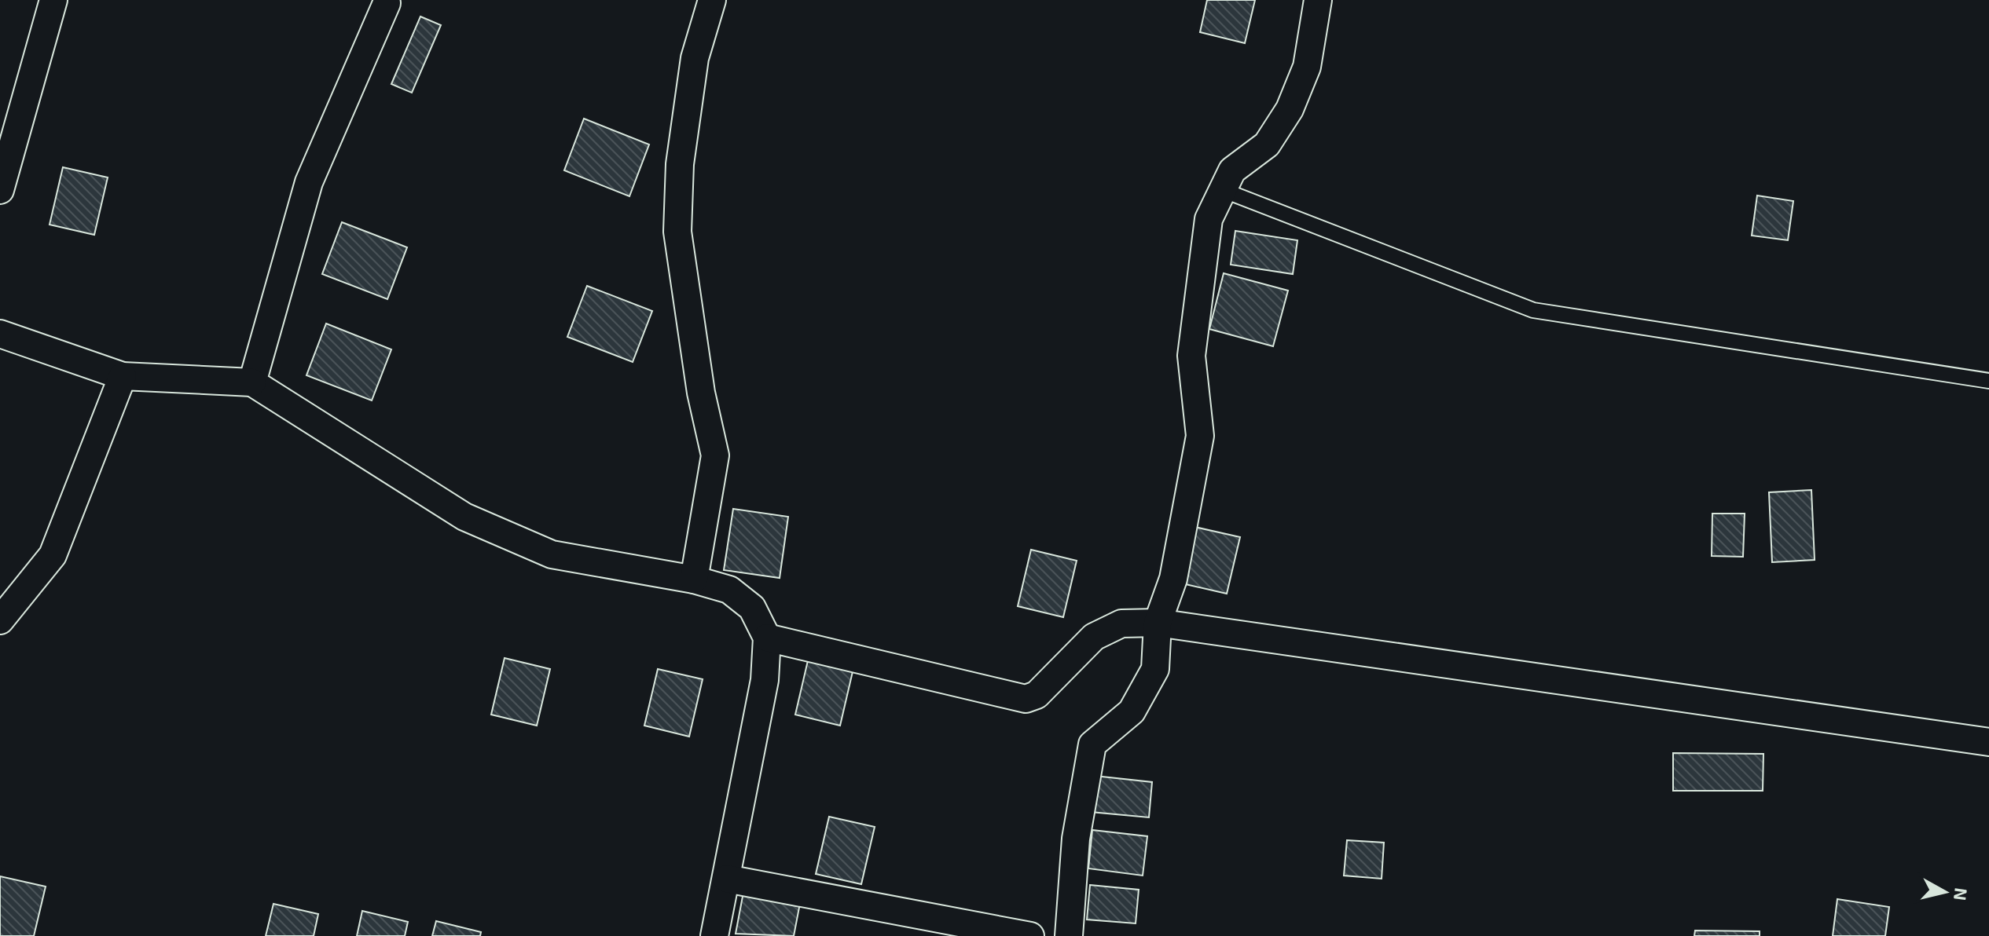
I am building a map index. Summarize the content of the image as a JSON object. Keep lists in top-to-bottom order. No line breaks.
{"north":"right"}
